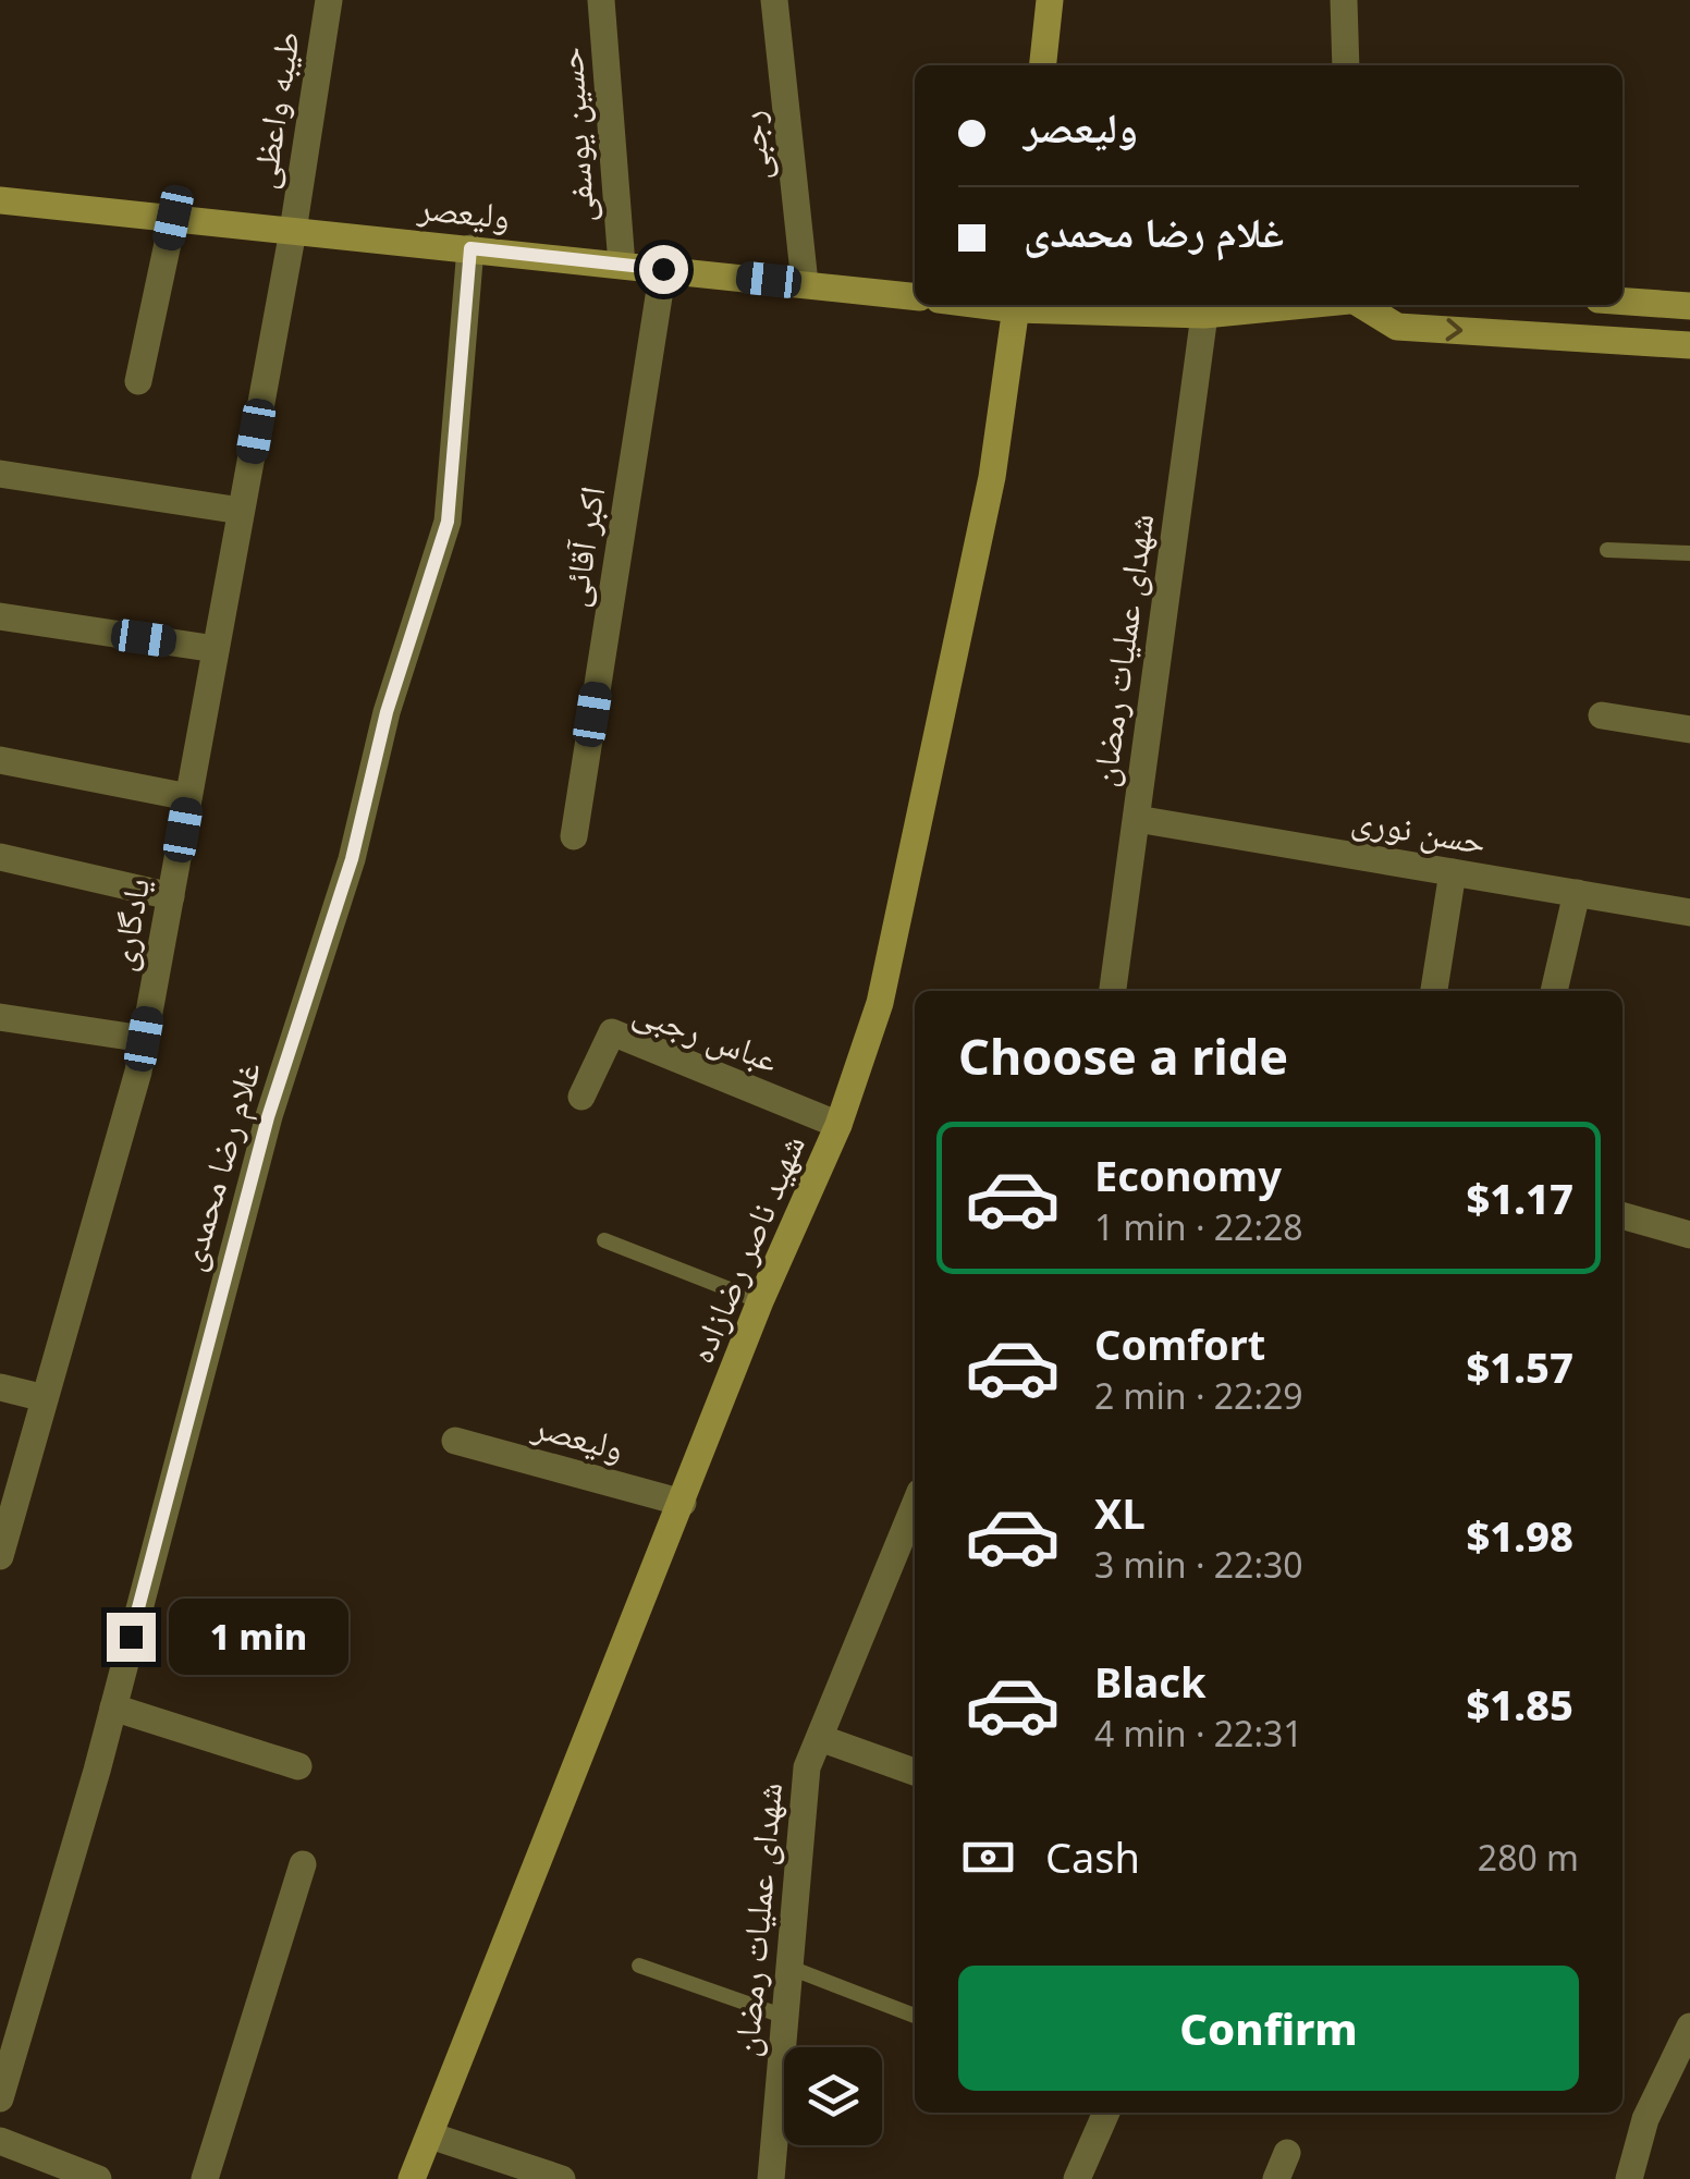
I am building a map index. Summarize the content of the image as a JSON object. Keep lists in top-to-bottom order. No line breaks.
{"streets":{"street":["طیبه واعظی","حسین یوسفی","رجبی","ولیعصر","اکبر آقائی","شهدای عملیات رمضان","حسن نوری","یادگاری","عباس رجبی","غلام رضا محمدی","شهید ناصر رضازاده"]},"crossings":[["طیبه واعظی","ولیعصر"],["طیبه واعظی","یادگاری"],["حسین یوسفی","ولیعصر"],["رجبی","ولیعصر"],["ولیعصر","اکبر آقائی"],["ولیعصر","یادگاری"],["ولیعصر","غلام رضا محمدی"],["ولیعصر","شهید ناصر رضازاده"],["شهدای عملیات رمضان","حسن نوری"],["عباس رجبی","شهید ناصر رضازاده"]],"page":{"banner":["ولیعصر","غلام رضا محمدی"],"heading":"Choose a ride","list":[{"name":"Economy","note":"1 min · 22:28","value":"$1.17"},{"name":"Comfort","note":"2 min · 22:29","value":"$1.57"},{"name":"XL","note":"3 min · 22:30","value":"$1.98"},{"name":"Black","note":"4 min · 22:31","value":"$1.85"}],"bubble":"1 min","pay":["Cash","280 m"],"buttons":"Confirm"}}
